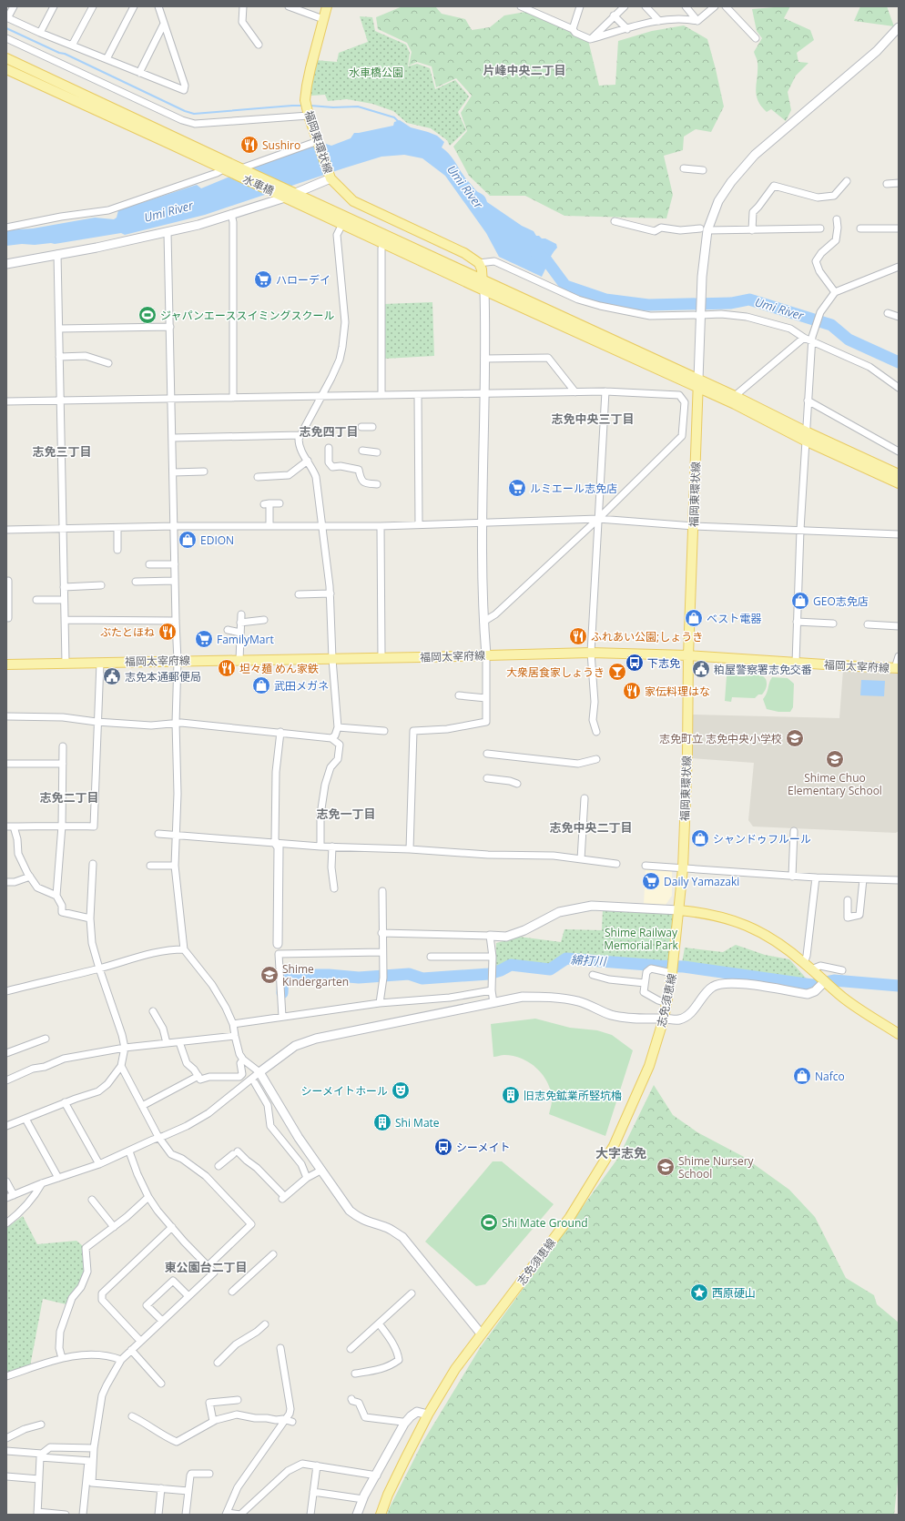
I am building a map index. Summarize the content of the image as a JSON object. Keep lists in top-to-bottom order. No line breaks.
{"streets":{"main road":["福岡東環状線","水車橋","福岡太宰府線","志免須恵線"]},"crossings":[["福岡東環状線","福岡太宰府線"],["福岡東環状線","志免須恵線"]],"districts":["片峰中央二丁目","志免中央三丁目","志免四丁目","志免三丁目","志免二丁目","志免一丁目","志免中央二丁目","大字志免","東公園台二丁目"],"water":["Umi River","綿打川"],"parks":["水車橋公園","Shime Railway Memorial Park"],"places":{"restaurant":["Sushiro","ぶたとほね","ふれあい公園;しょうき","坦々麺 めん家鉄","家伝料理はな"],"supermarket":["ハローデイ","ルミエール志免店","FamilyMart","Daily Yamazaki"],"sports":["ジャパンエーススイミングスクール","Shi Mate Ground"],"shop":["EDION","GEO志免店","ベスト電器","武田メガネ","シャンドゥフルール","Nafco"],"bus stop":["下志免","シーメイト"],"public building":["粕屋警察署志免交番","志免本通郵便局"],"bar":["大衆居食家しょうき"],"school or university":["志免町立 志免中央小学校","Shime Chuo Elementary School","Shime Kindergarten","Shime Nursery School"],"theatre":["シーメイトホール"],"building":["旧志免鉱業所竪坑櫓","Shi Mate"],"place":["西原硬山"]}}
